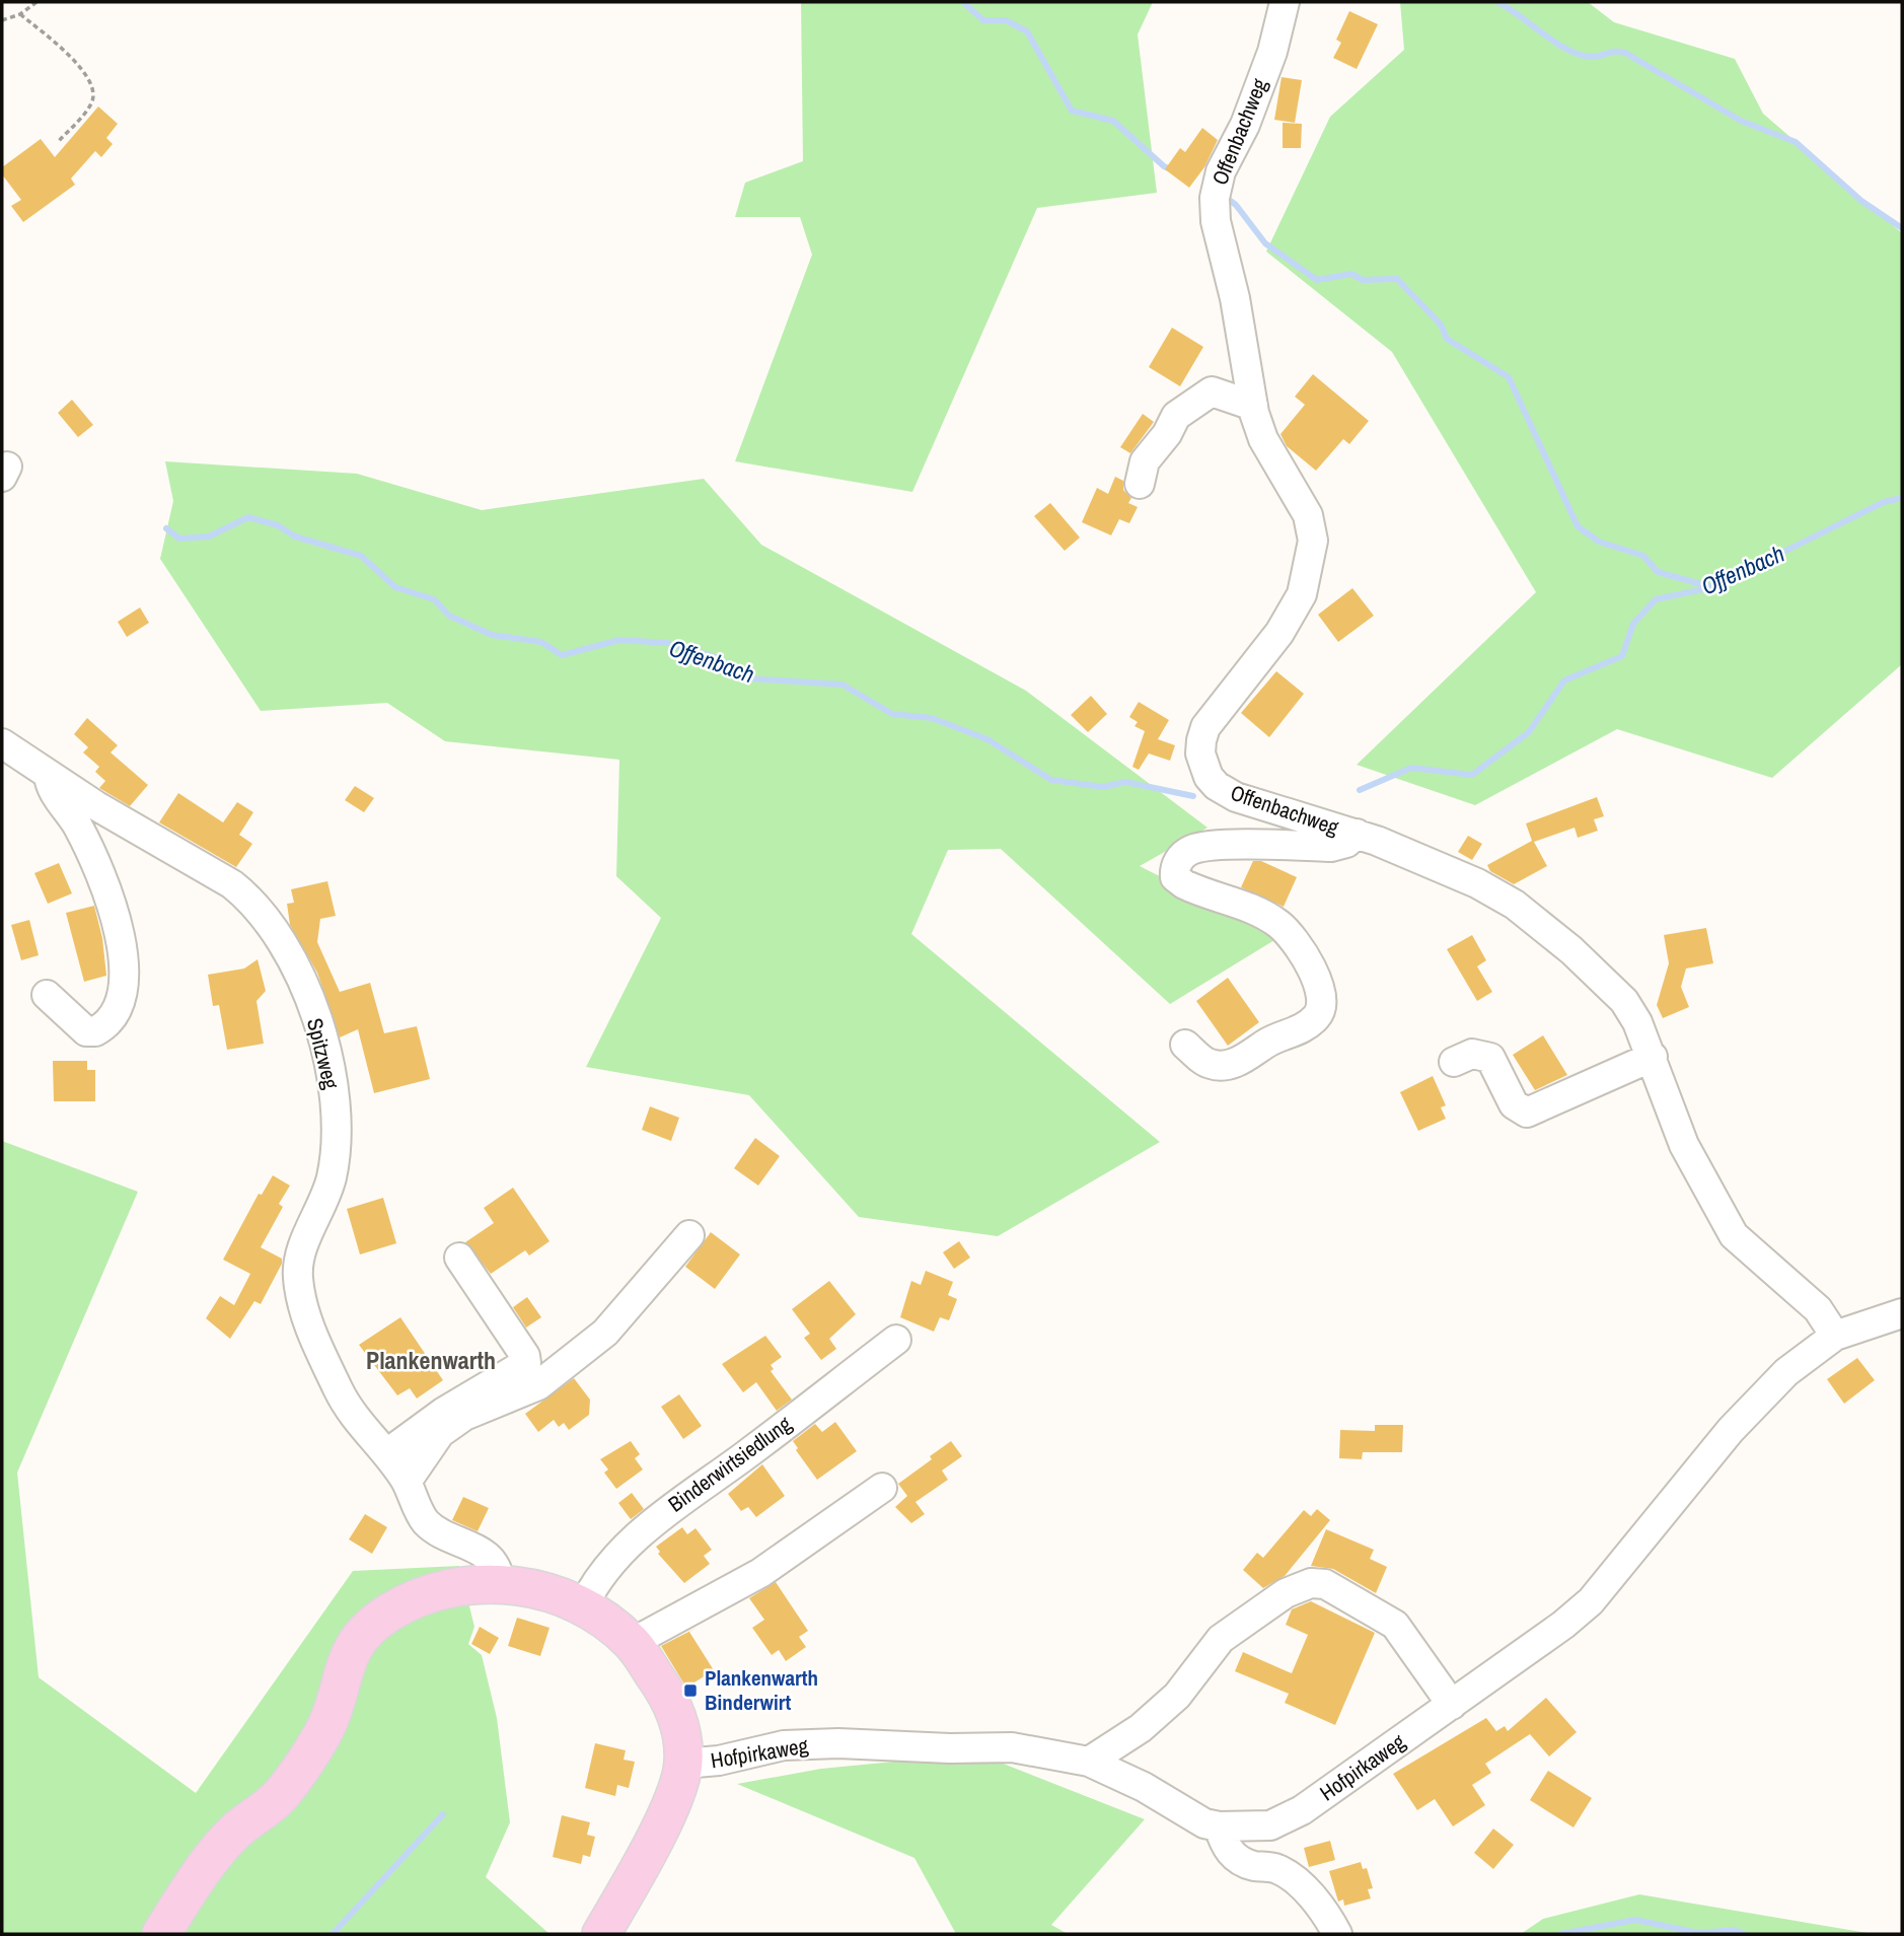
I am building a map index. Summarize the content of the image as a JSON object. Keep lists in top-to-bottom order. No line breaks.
{"streets":{"street":["Offenbachweg","Spitzweg","Binderwirtsiedlung","Hofpirkaweg"]},"crossings":[["Offenbachweg","Hofpirkaweg"]],"districts":["Plankenwarth"],"water":["Offenbach"],"places":{"transit":["Plankenwarth Binderwirt"]}}
